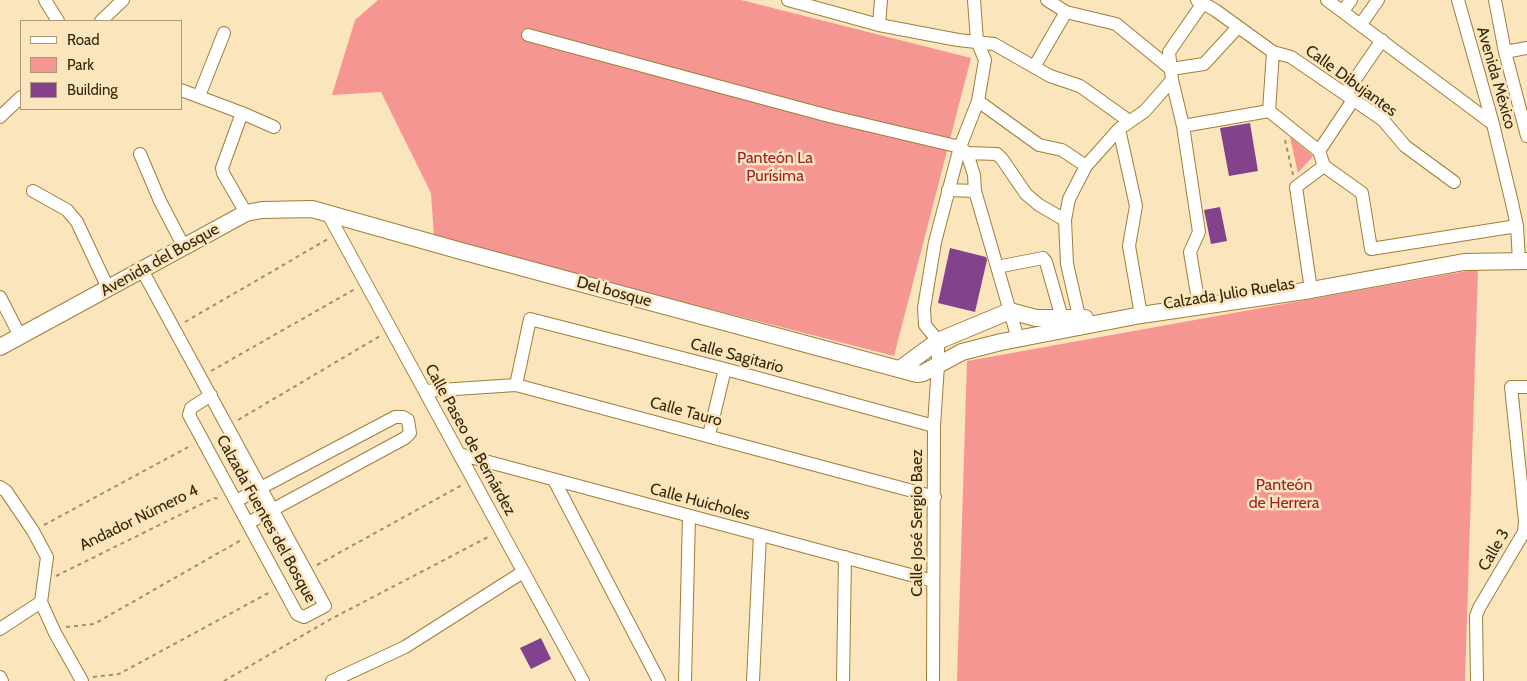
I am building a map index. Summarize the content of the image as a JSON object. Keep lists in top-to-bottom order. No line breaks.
{"streets":{"main road":["Avenida del Bosque","Del bosque","Calzada Julio Ruelas"],"street":["Avenida México","Calle Dibujantes","Calle Sagitario","Calle Tauro","Calle Paseo de Bernárdez","Calle Huicholes","Calzada Fuentes del Bosque","Calle José Sergio Baez","Calle 3"],"path":["Andador Número 4"]},"crossings":[["Avenida México","Calzada Julio Ruelas"],["Avenida del Bosque","Del bosque"],["Avenida del Bosque","Calle Paseo de Bernárdez"],["Avenida del Bosque","Calzada Fuentes del Bosque"],["Del bosque","Calzada Julio Ruelas"],["Del bosque","Calle Paseo de Bernárdez"],["Del bosque","Calle José Sergio Baez"],["Calzada Julio Ruelas","Calle José Sergio Baez"],["Calle Sagitario","Calle Tauro"],["Calle Sagitario","Calle José Sergio Baez"],["Calle Tauro","Calle Paseo de Bernárdez"],["Calle Tauro","Calle José Sergio Baez"],["Calle Paseo de Bernárdez","Calle Huicholes"],["Calle Huicholes","Calle José Sergio Baez"],["Andador Número 4","Calzada Fuentes del Bosque"]],"parks":["Panteón La Purísima","Panteón de Herrera"],"legend":["Road","Park","Building"]}
